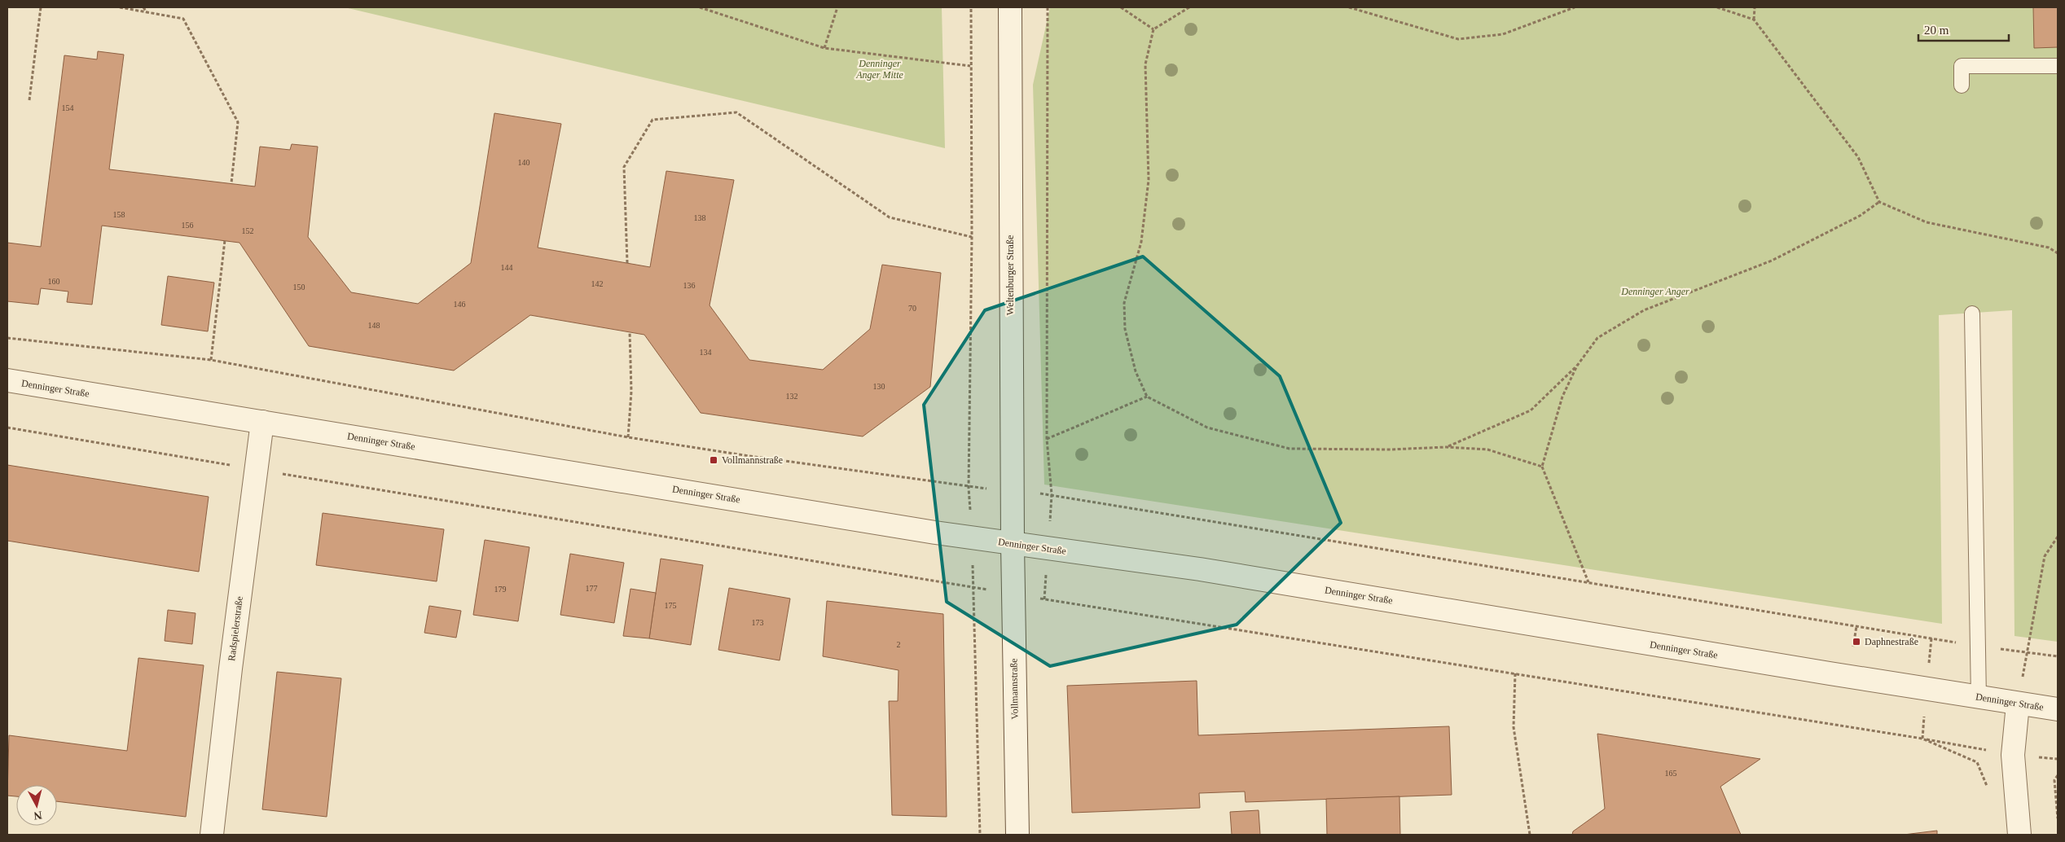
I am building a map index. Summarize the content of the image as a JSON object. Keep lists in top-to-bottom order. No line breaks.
{"streets":{"street":["Weltenburger Straße","Denninger Straße","Radspielerstraße","Vollmannstraße"]},"crossings":[["Weltenburger Straße","Denninger Straße"],["Weltenburger Straße","Vollmannstraße"],["Denninger Straße","Radspielerstraße"],["Denninger Straße","Vollmannstraße"]],"parks":["Denninger Anger Mitte","Denninger Anger"],"places":{"transit":["Vollmannstraße","Daphnestraße"]},"house_numbers":["154","140","158","138","156","152","144","160","142","136","150","146","70","148","134","130","132","177","179","175","173","2","165"],"scale_bar":"20 m","north":"bottom"}
